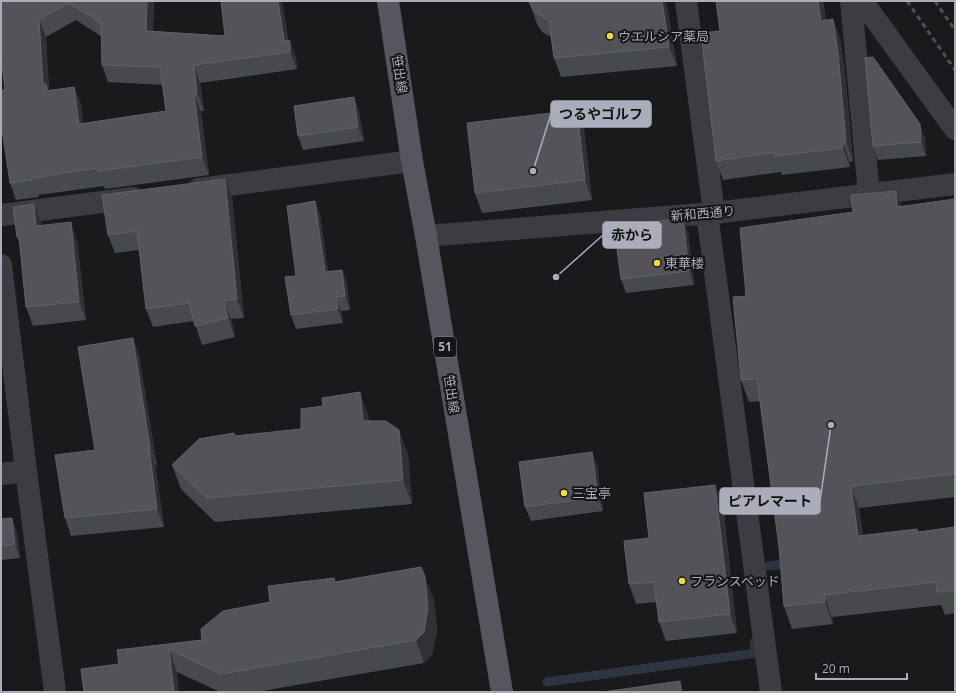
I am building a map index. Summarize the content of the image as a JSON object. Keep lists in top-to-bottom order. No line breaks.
{"streets":{"main road":["笹出線","51"],"street":["新和西通り"]},"crossings":[["笹出線","新和西通り"]],"places":["ウエルシア薬局","つるやゴルフ","東華楼","赤から","ピアレマート","三宝亭","フランスベッド"],"scale_bar":"20 m"}
